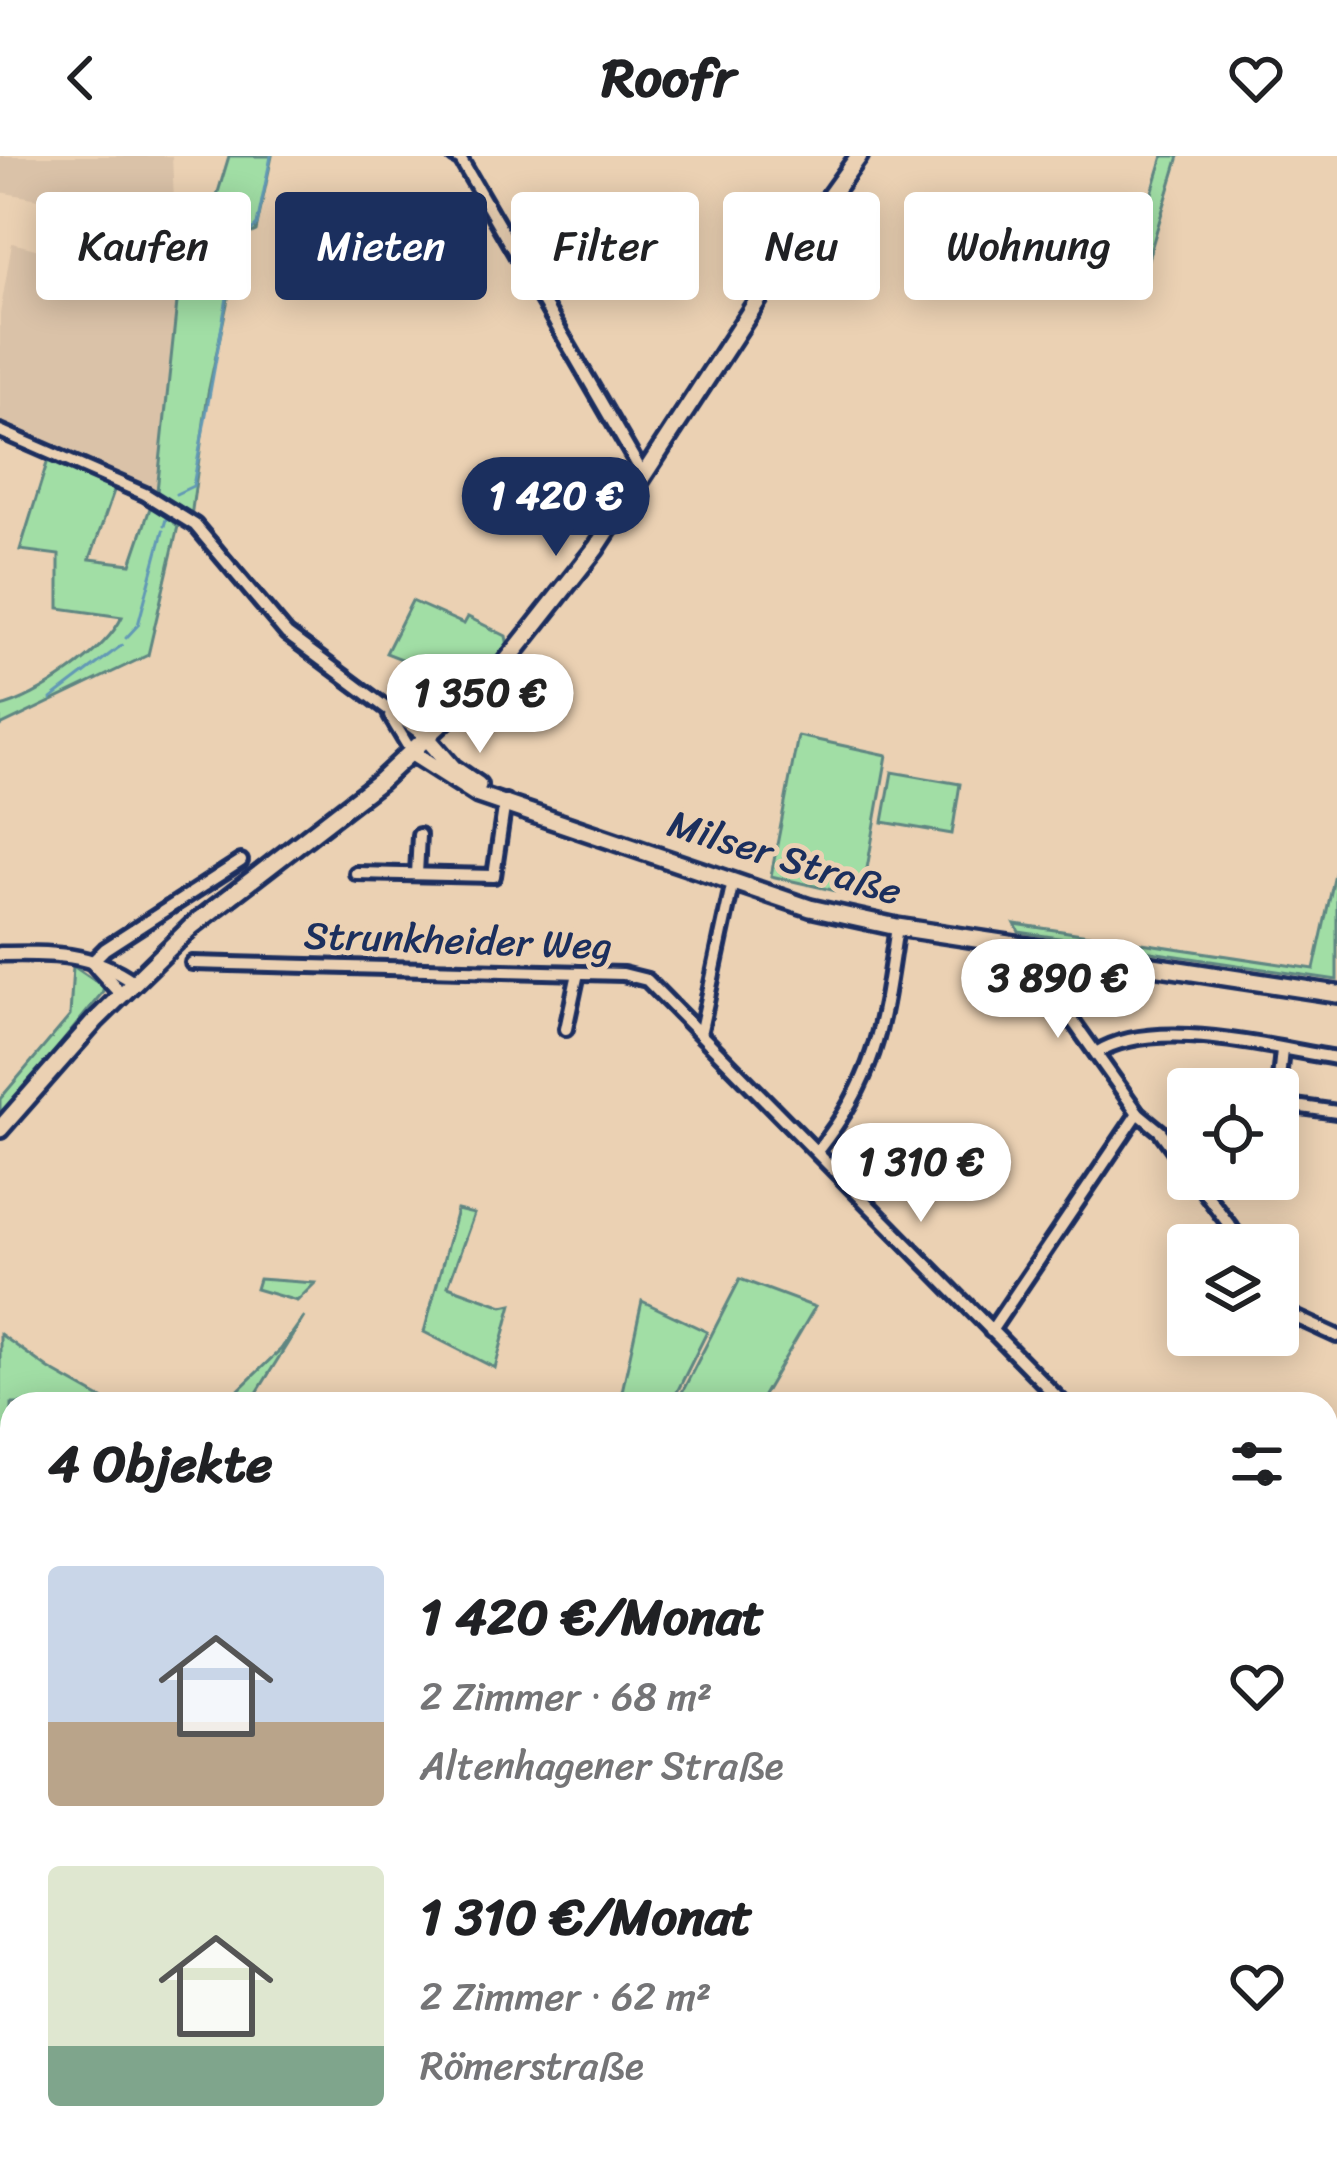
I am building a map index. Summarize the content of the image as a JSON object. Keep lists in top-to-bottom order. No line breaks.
{"streets":{"main road":["Milser Straße"],"street":["Strunkheider Weg"]},"page":{"header":"Roofr","chip":["Kaufen","Mieten","Filter","Neu","Wohnung"],"price":["1 420 €","1 350 €","3 890 €","1 310 €"],"heading":"4 Objekte","list":[{"name":"1 420 €/Monat","note":"2 Zimmer · 68 m² · Altenhagener Straße"},{"name":"1 310 €/Monat","note":"2 Zimmer · 62 m² · Römerstraße"}]}}
